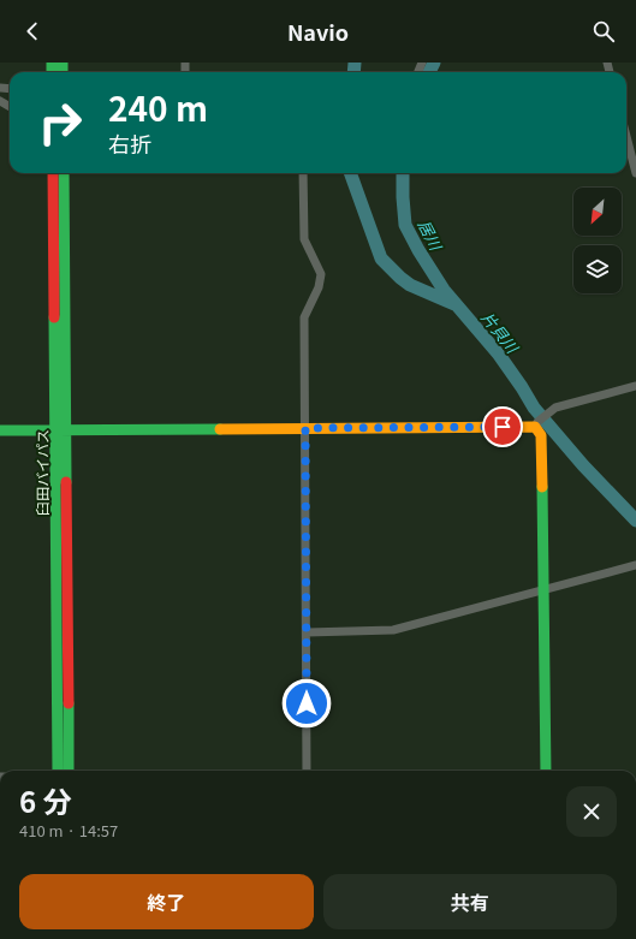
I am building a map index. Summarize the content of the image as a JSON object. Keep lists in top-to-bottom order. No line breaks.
{"streets":{"main road":["臼田バイパス"]},"water":["居川","片貝川"],"north":"bottom left","page":{"header":"Navio","turn":["240 m","右折"],"heading":["6 分","410 m · 14:57"],"buttons":["終了","共有"]}}
